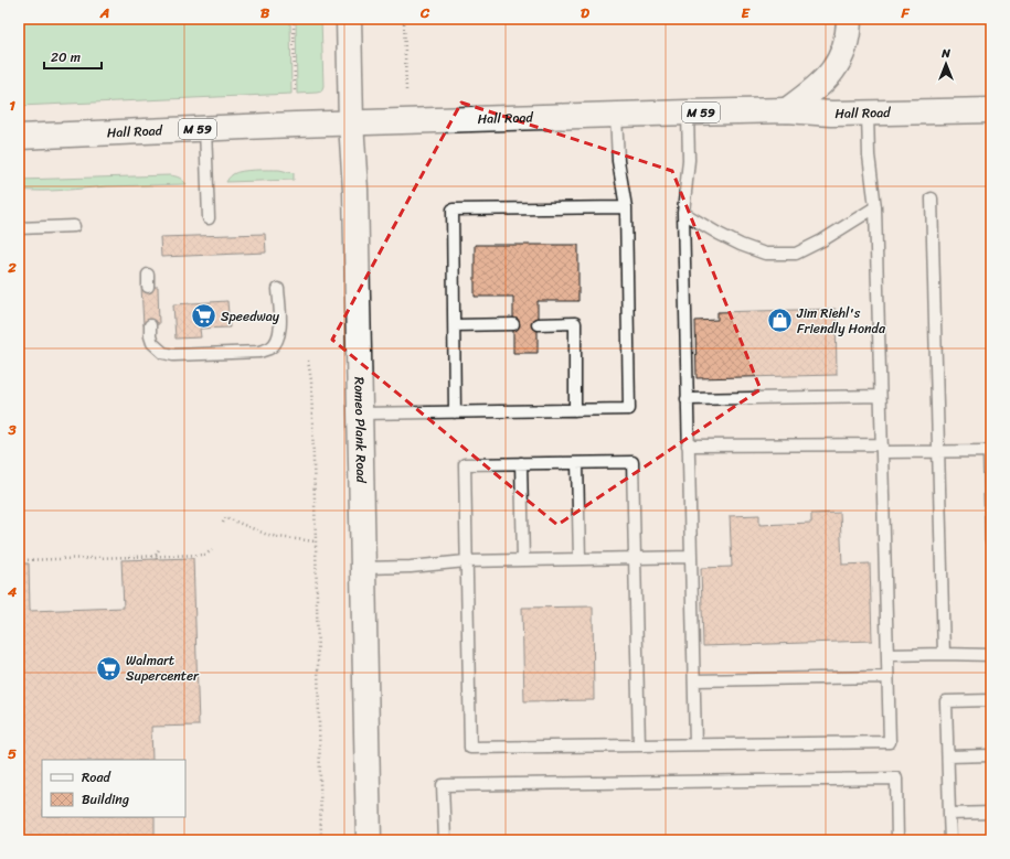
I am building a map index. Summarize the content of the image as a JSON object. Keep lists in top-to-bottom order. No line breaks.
{"streets":{"main road":["M 59","Hall Road","Romeo Plank Road"]},"crossings":[["Hall Road","Romeo Plank Road"]],"places":{"supermarket":["Speedway","Walmart Supercenter"],"shop":["Jim Riehl's Friendly Honda"]},"legend":["Road","Building"],"scale_bar":"20 m","north":"top","grid":{"columns":["A","B","C","D","E","F"],"rows":["1","2","3","4","5"]}}
